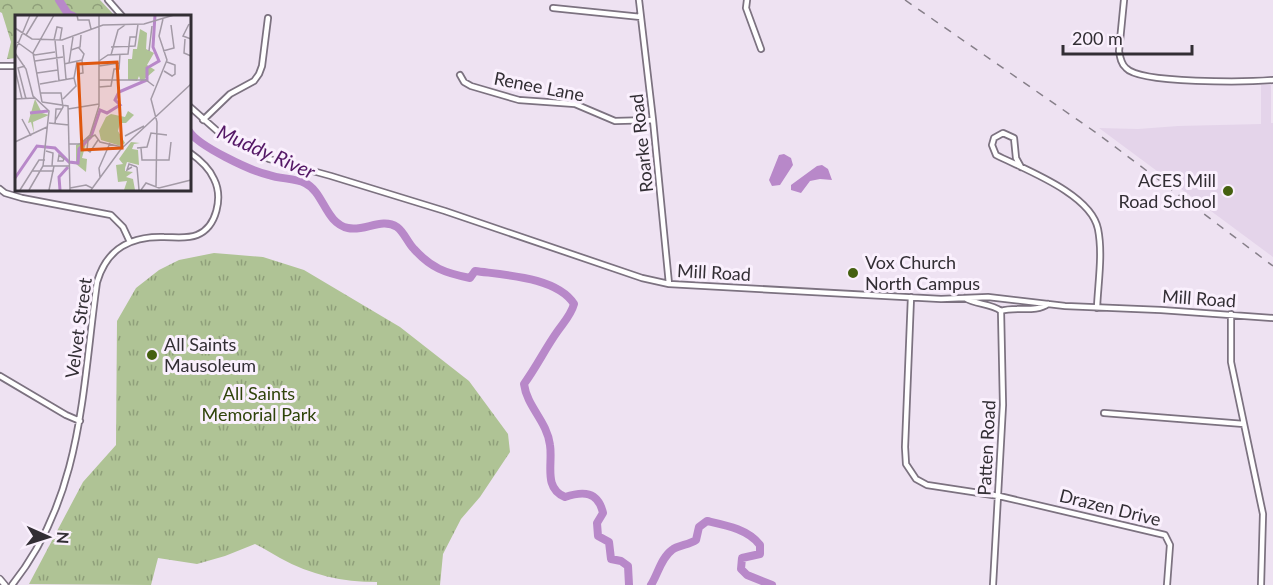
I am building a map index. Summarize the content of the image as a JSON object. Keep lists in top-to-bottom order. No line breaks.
{"streets":{"street":["Renee Lane","Roarke Road","Mill Road","Velvet Street","Patten Road","Drazen Drive"]},"crossings":[["Renee Lane","Roarke Road"],["Roarke Road","Mill Road"],["Patten Road","Drazen Drive"]],"water":["Muddy River"],"parks":["All Saints Memorial Park"],"places":["ACES Mill Road School","Vox Church North Campus","All Saints Mausoleum"],"scale_bar":"200 m","north":"right"}
